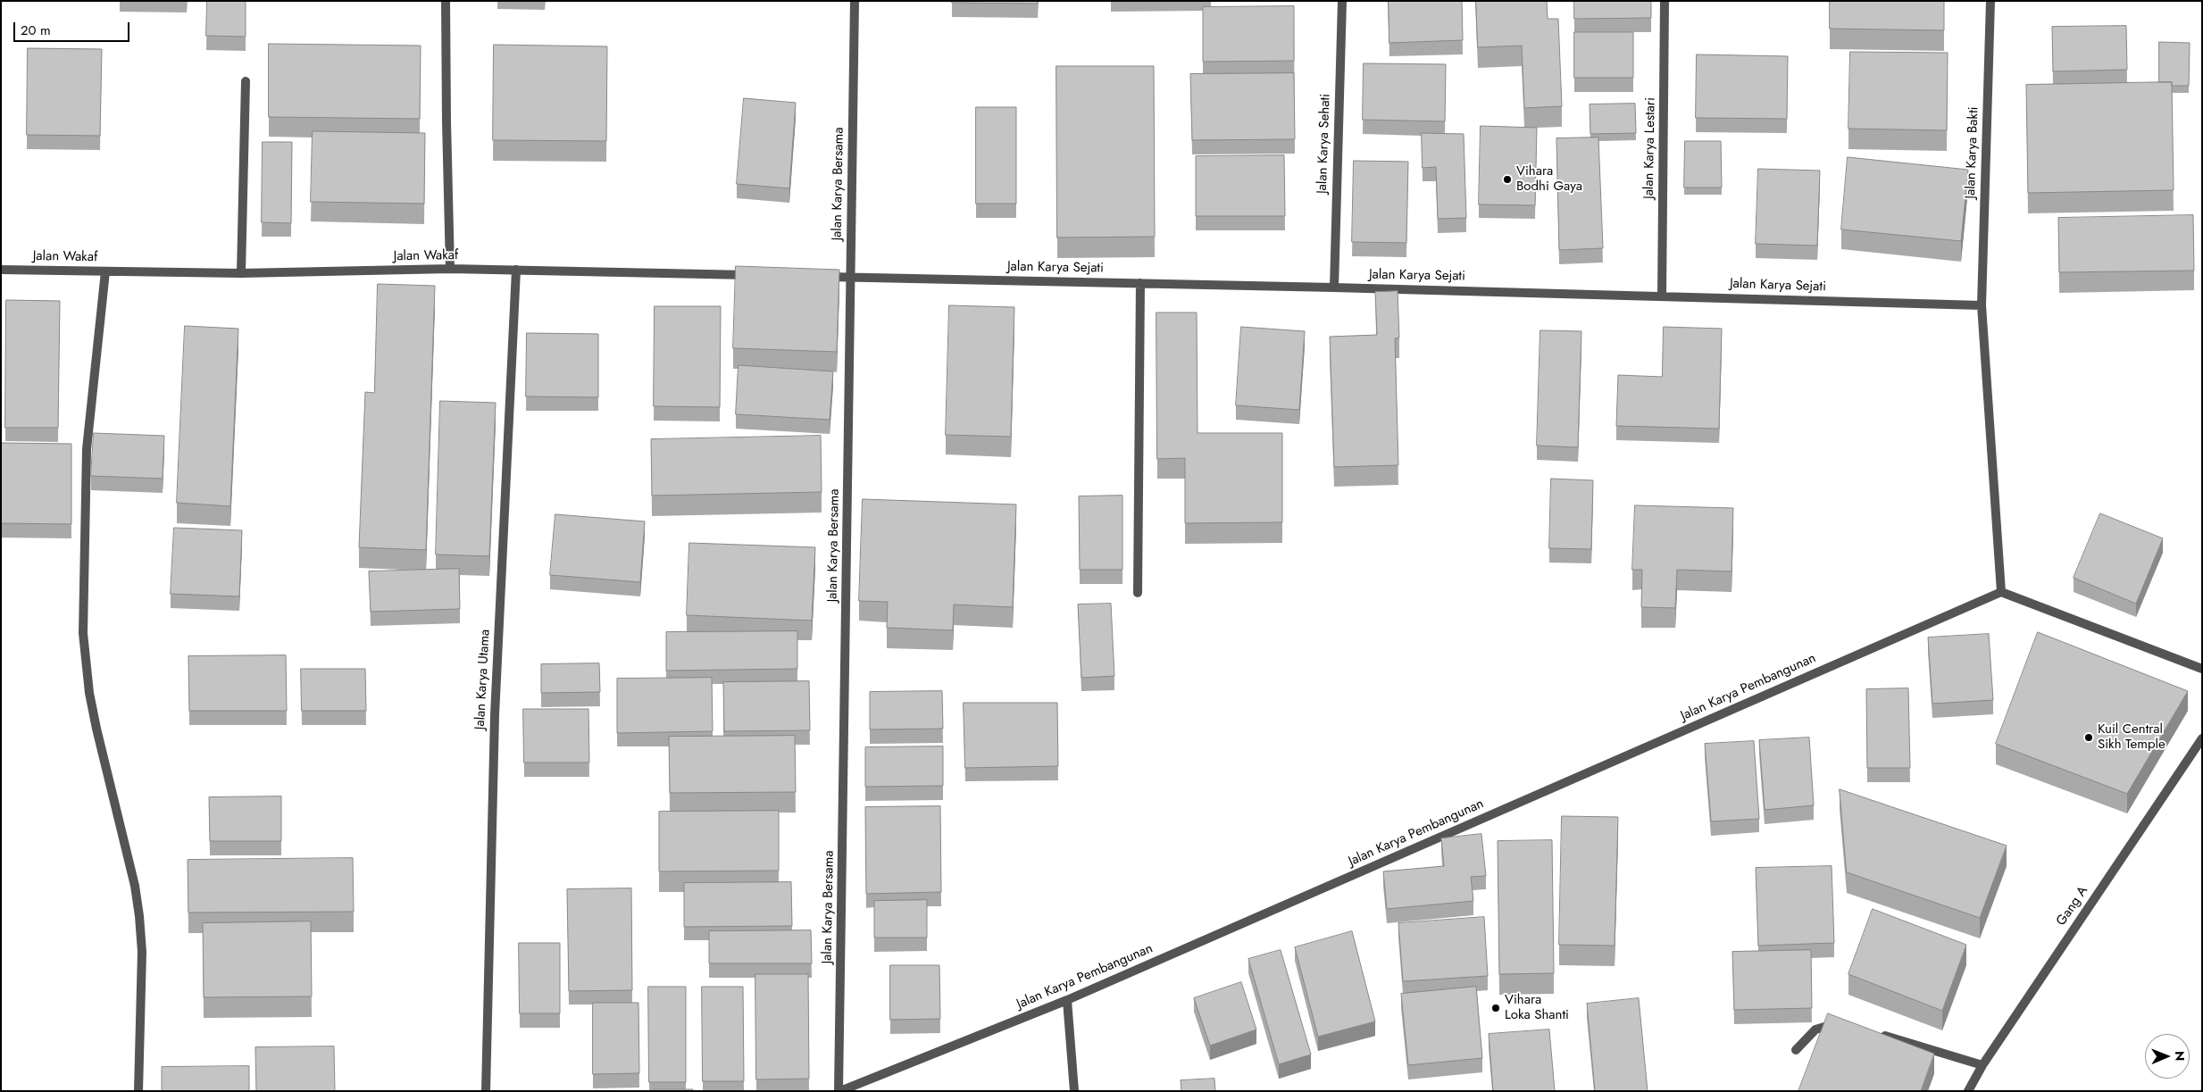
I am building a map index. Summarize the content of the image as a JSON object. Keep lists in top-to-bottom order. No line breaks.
{"streets":{"street":["Jalan Karya Sehati","Jalan Karya Lestari","Jalan Karya Bakti","Jalan Karya Bersama","Jalan Wakaf","Jalan Karya Sejati","Jalan Karya Utama","Jalan Karya Pembangunan","Gang A"]},"crossings":[["Jalan Karya Sehati","Jalan Karya Sejati"],["Jalan Karya Lestari","Jalan Karya Sejati"],["Jalan Karya Bakti","Jalan Karya Sejati"],["Jalan Karya Bakti","Jalan Karya Pembangunan"],["Jalan Karya Bersama","Jalan Karya Sejati"],["Jalan Karya Bersama","Jalan Karya Pembangunan"],["Jalan Wakaf","Jalan Karya Utama"]],"places":["Vihara Bodhi Gaya","Kuil Central Sikh Temple","Vihara Loka Shanti"],"scale_bar":"20 m","north":"right"}
